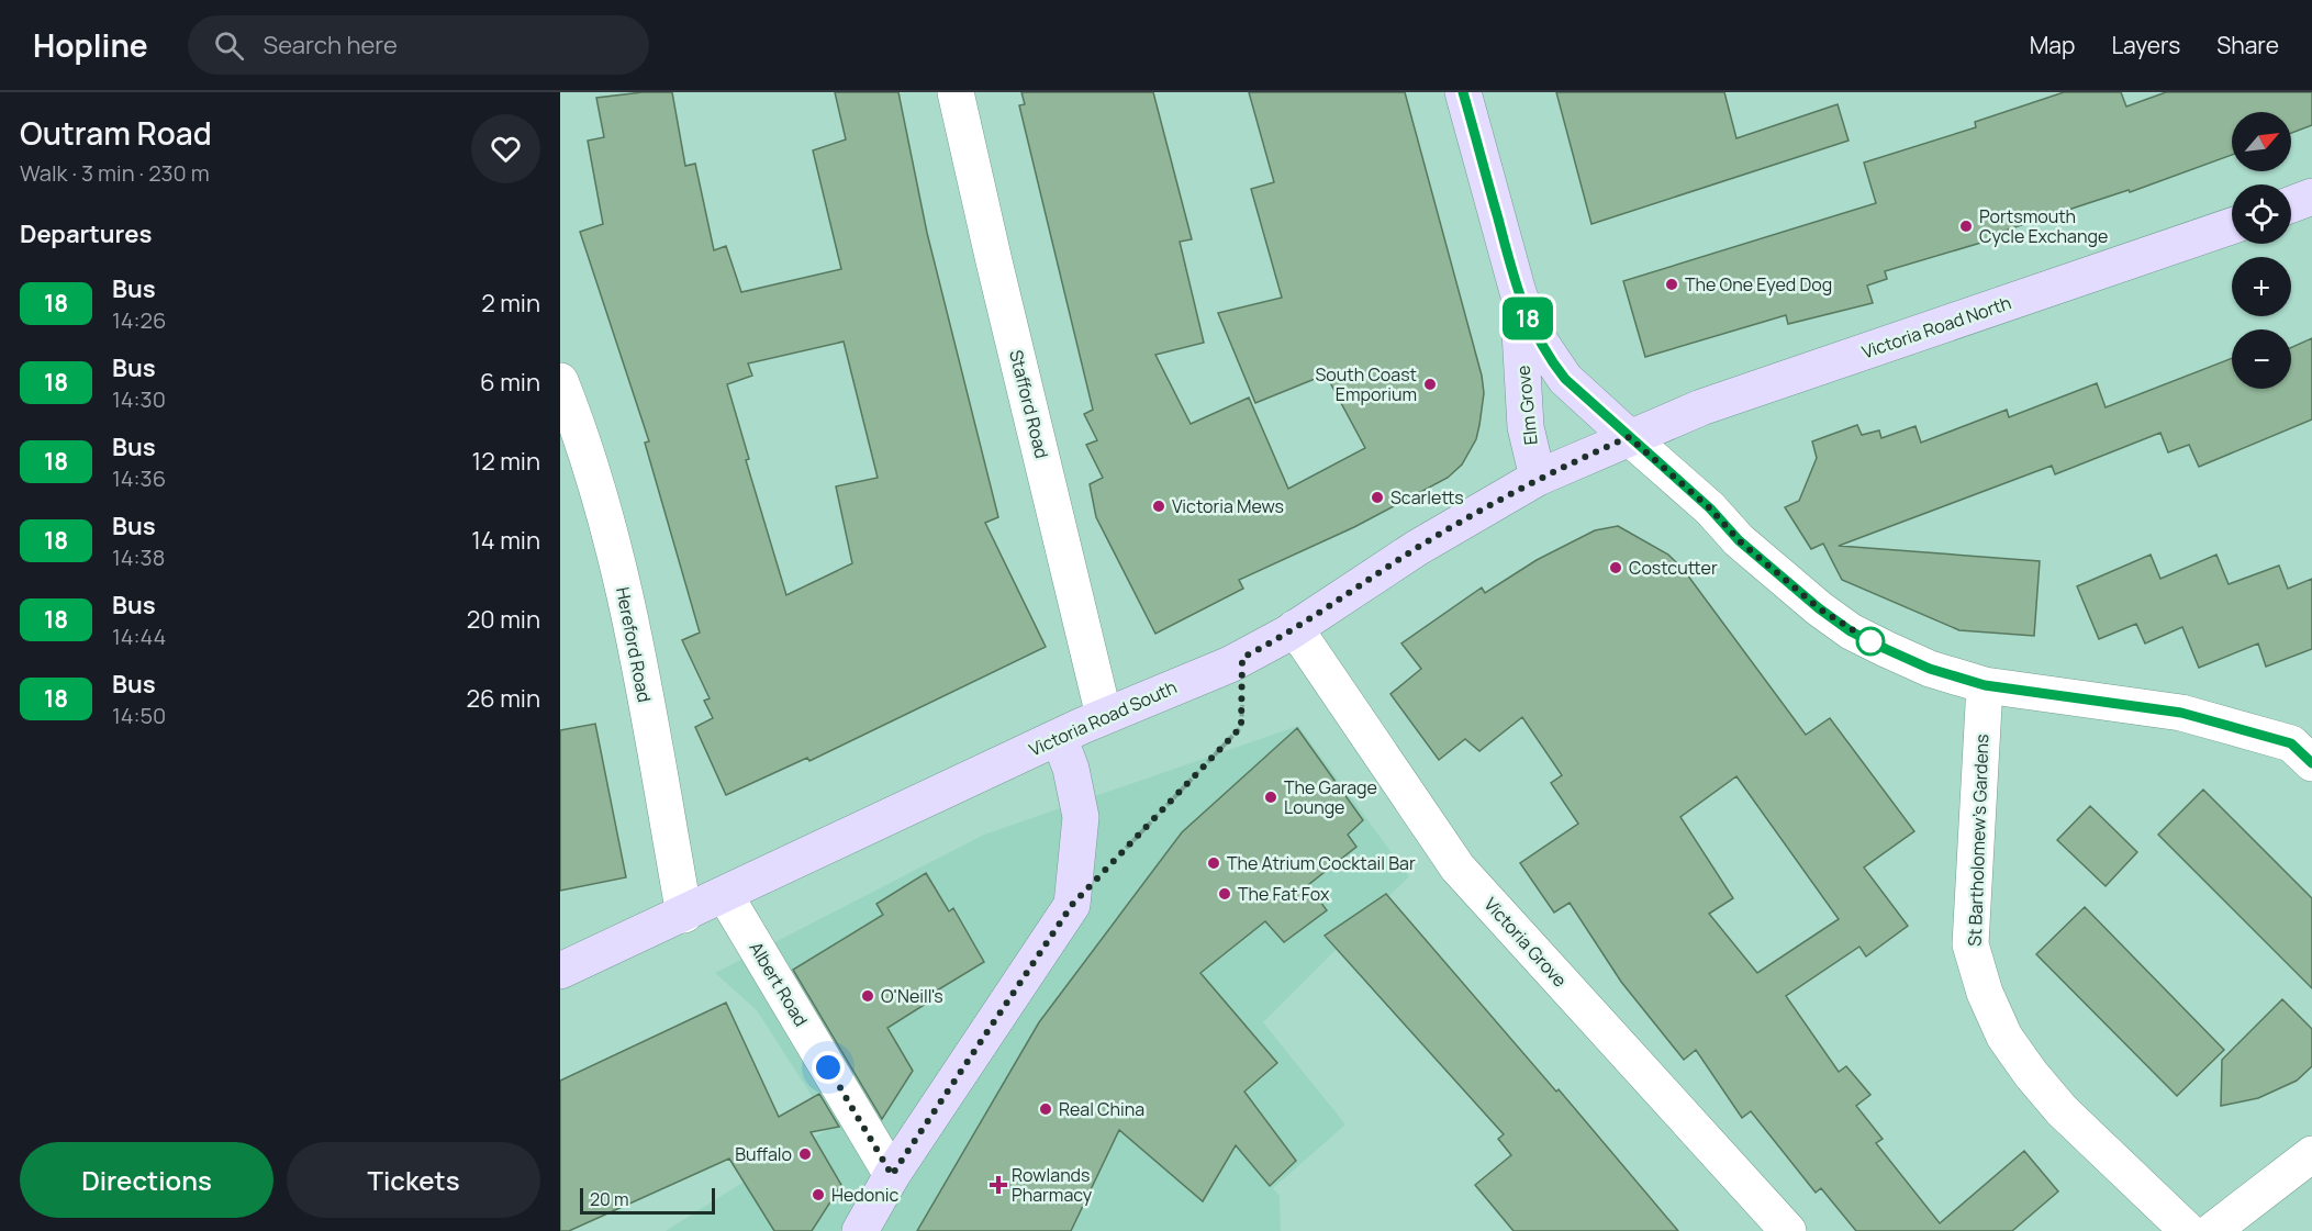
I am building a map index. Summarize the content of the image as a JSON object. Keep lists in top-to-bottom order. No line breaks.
{"streets":{"main road":["Victoria Road North","Elm Grove","Victoria Road South"],"street":["Stafford Road","Hereford Road","St Bartholomew's Gardens","Victoria Grove","Albert Road"]},"crossings":[["Victoria Road North","Elm Grove"],["Victoria Road North","Victoria Road South"],["Stafford Road","Victoria Road South"],["Elm Grove","Victoria Road South"],["Hereford Road","Victoria Road South"],["Victoria Road South","Victoria Grove"],["Victoria Road South","Albert Road"]],"places":{"other":["Portsmouth Cycle Exchange","The One Eyed Dog","South Coast Emporium","Scarletts","Victoria Mews","Costcutter","The Garage Lounge","The Atrium Cocktail Bar","The Fat Fox","O'Neill's","Real China","Buffalo","Hedonic"],"health":["Rowlands Pharmacy"]},"lines":["bus line 18"],"scale_bar":"20 m","north":"top right","page":{"header":"Hopline","search":"Search here","nav":["Map","Layers","Share"],"heading":[["Outram Road","Walk · 3 min · 230 m"],"Departures"],"on_map":"18","map_buttons":["+","−"],"list":[{"mark":"18","name":"Bus","note":"14:26","value":"2 min"},{"mark":"18","name":"Bus","note":"14:30","value":"6 min"},{"mark":"18","name":"Bus","note":"14:36","value":"12 min"},{"mark":"18","name":"Bus","note":"14:38","value":"14 min"},{"mark":"18","name":"Bus","note":"14:44","value":"20 min"},{"mark":"18","name":"Bus","note":"14:50","value":"26 min"}],"buttons":["Directions","Tickets"],"scale":"20 m"}}
